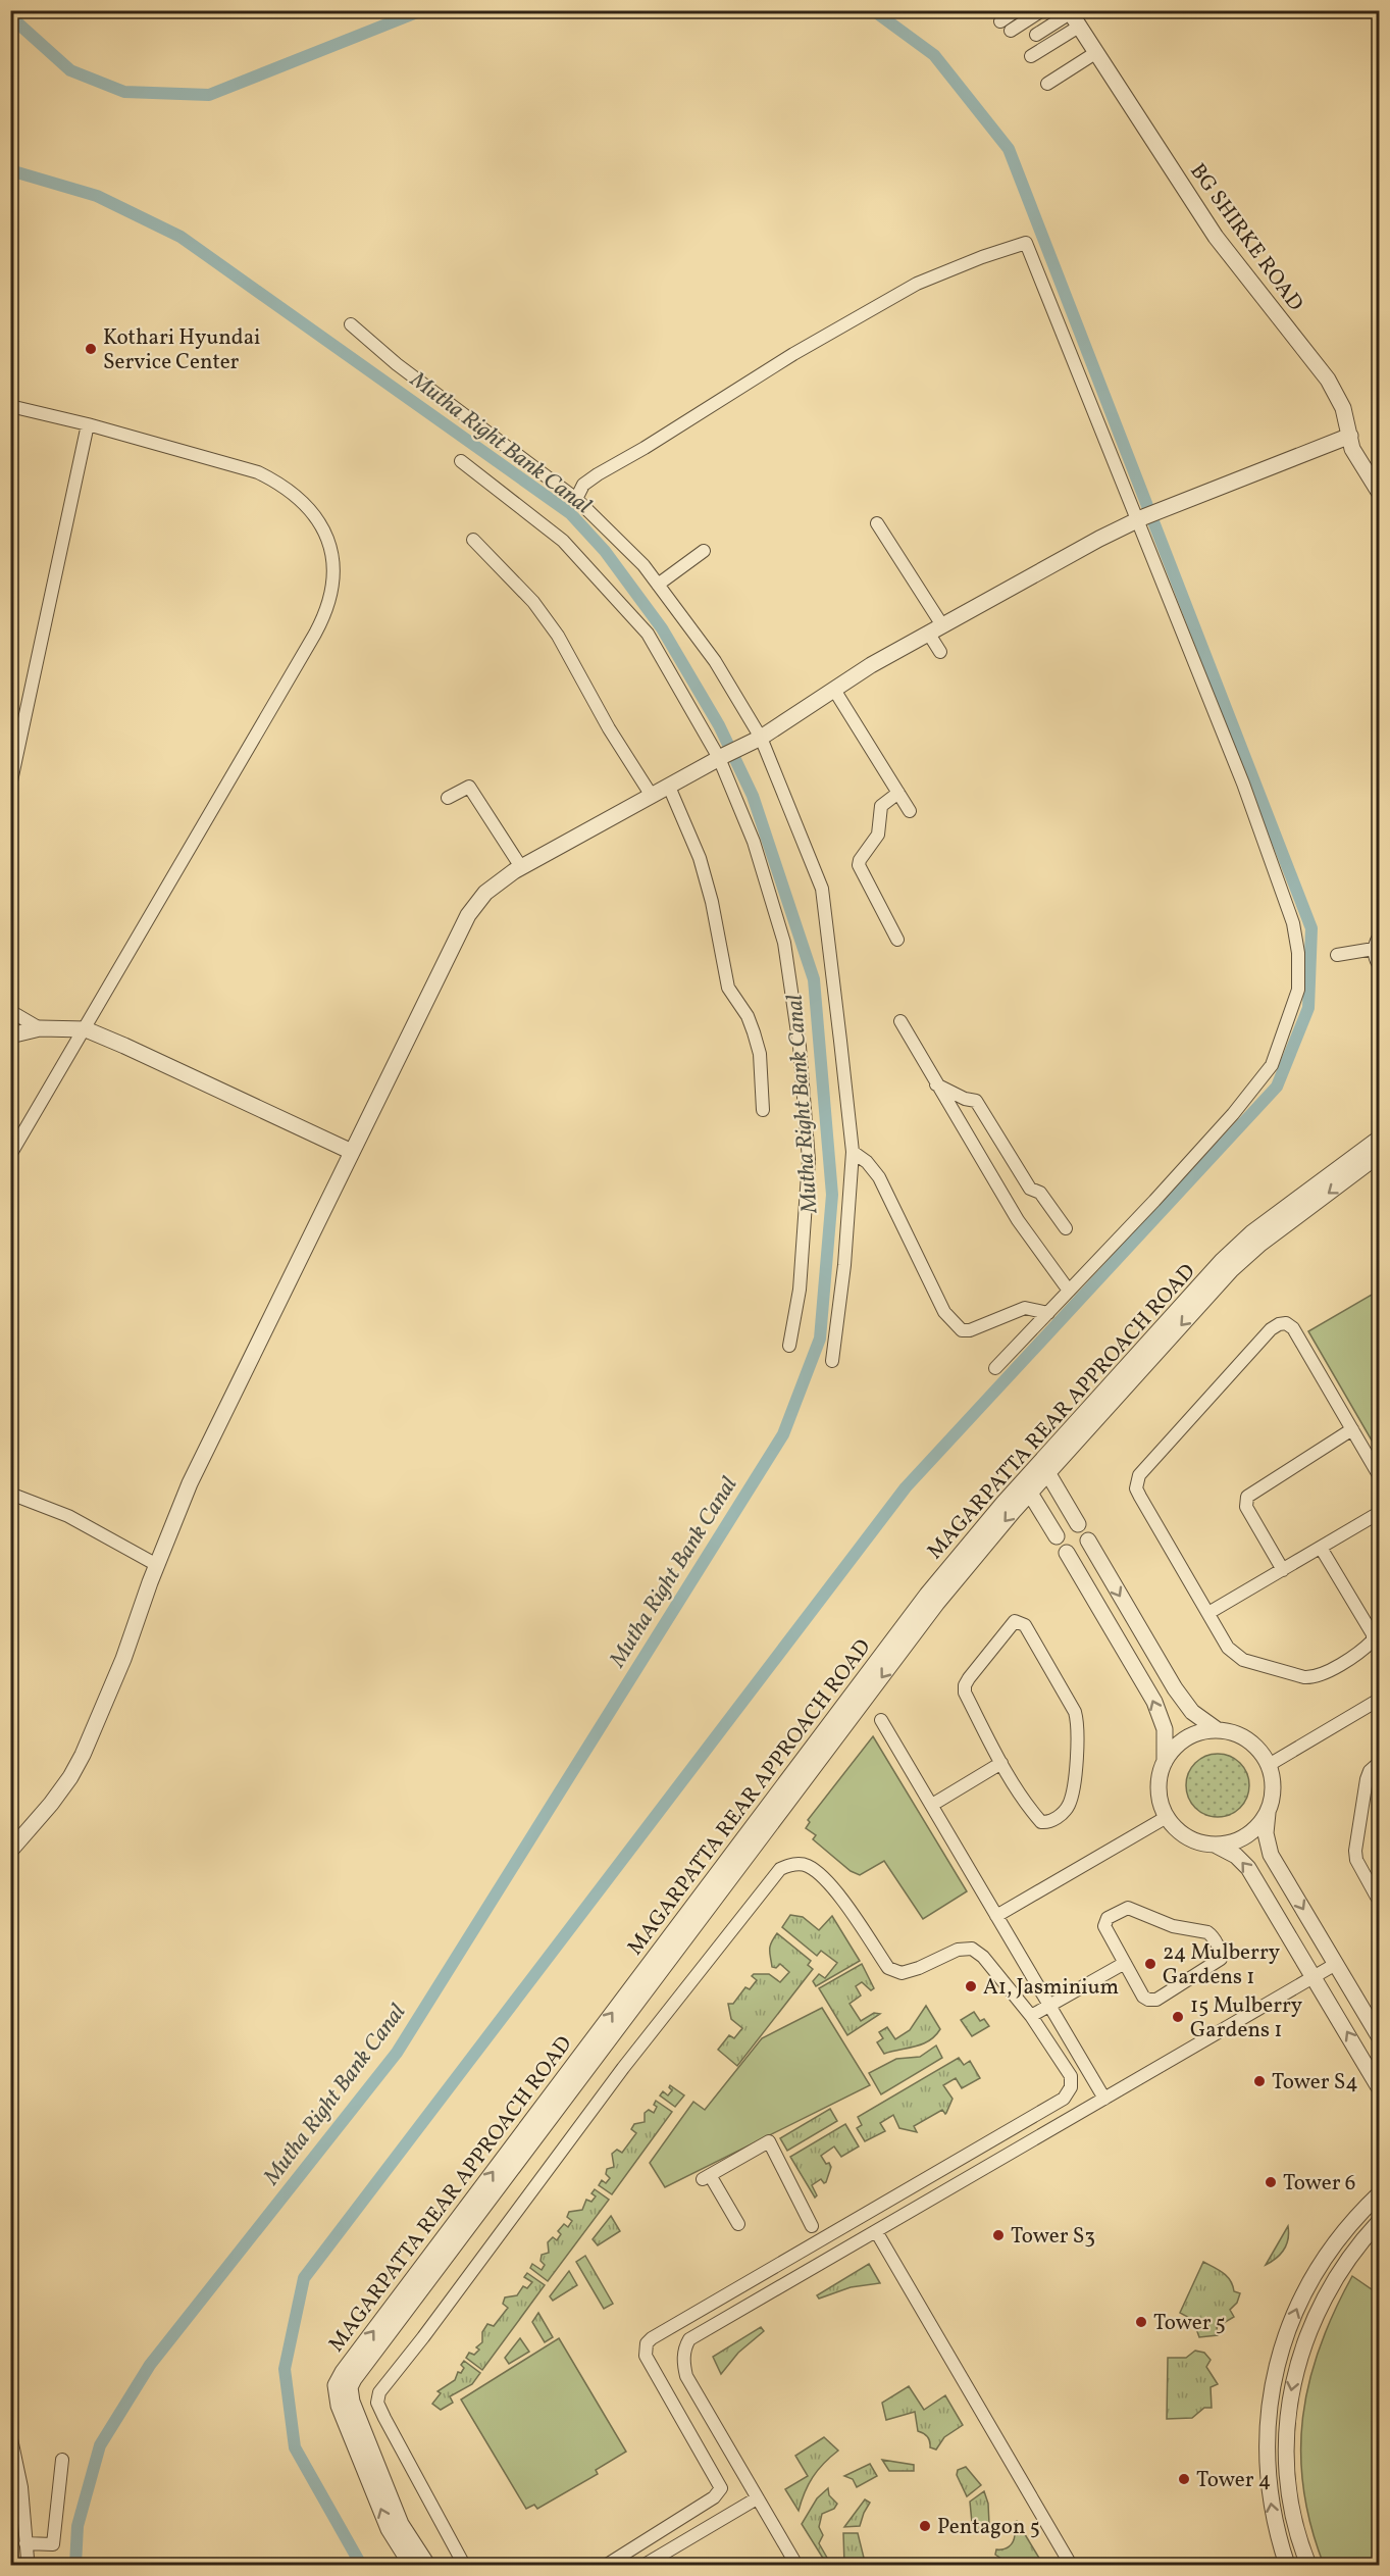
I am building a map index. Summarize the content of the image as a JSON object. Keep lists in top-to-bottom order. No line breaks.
{"streets":{"street":["BG SHIRKE ROAD","MAGARPATTA REAR APPROACH ROAD"]},"water":["Mutha Right Bank Canal"],"places":["Kothari Hyundai Service Center","24 Mulberry Gardens 1","A1, Jasminium","15 Mulberry Gardens 1","Tower S4","Tower 6","Tower S3","Tower 5","Tower 4","Pentagon 5"]}
